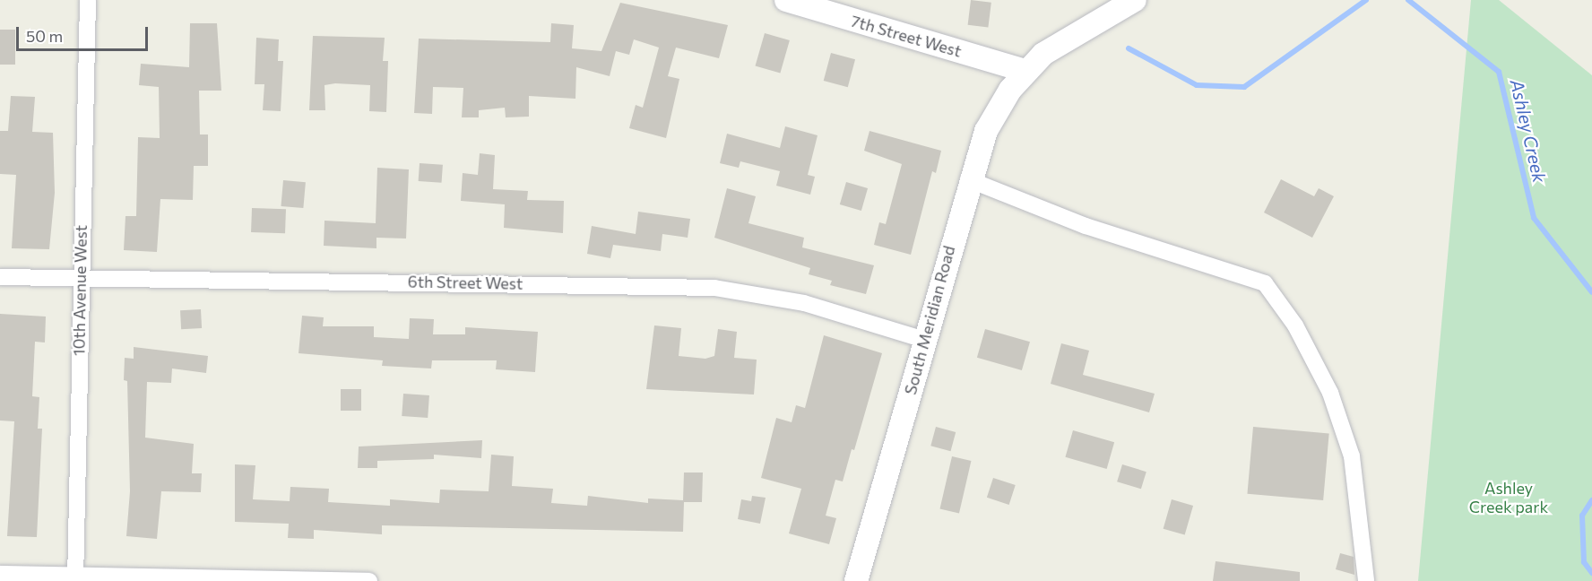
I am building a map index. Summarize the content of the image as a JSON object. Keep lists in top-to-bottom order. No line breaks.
{"streets":{"street":["7th Street West","6th Street West","10th Avenue West","South Meridian Road"]},"crossings":[["7th Street West","South Meridian Road"],["6th Street West","10th Avenue West"],["6th Street West","South Meridian Road"]],"water":["Ashley Creek"],"parks":["Ashley Creek park"],"scale_bar":"50 m"}
